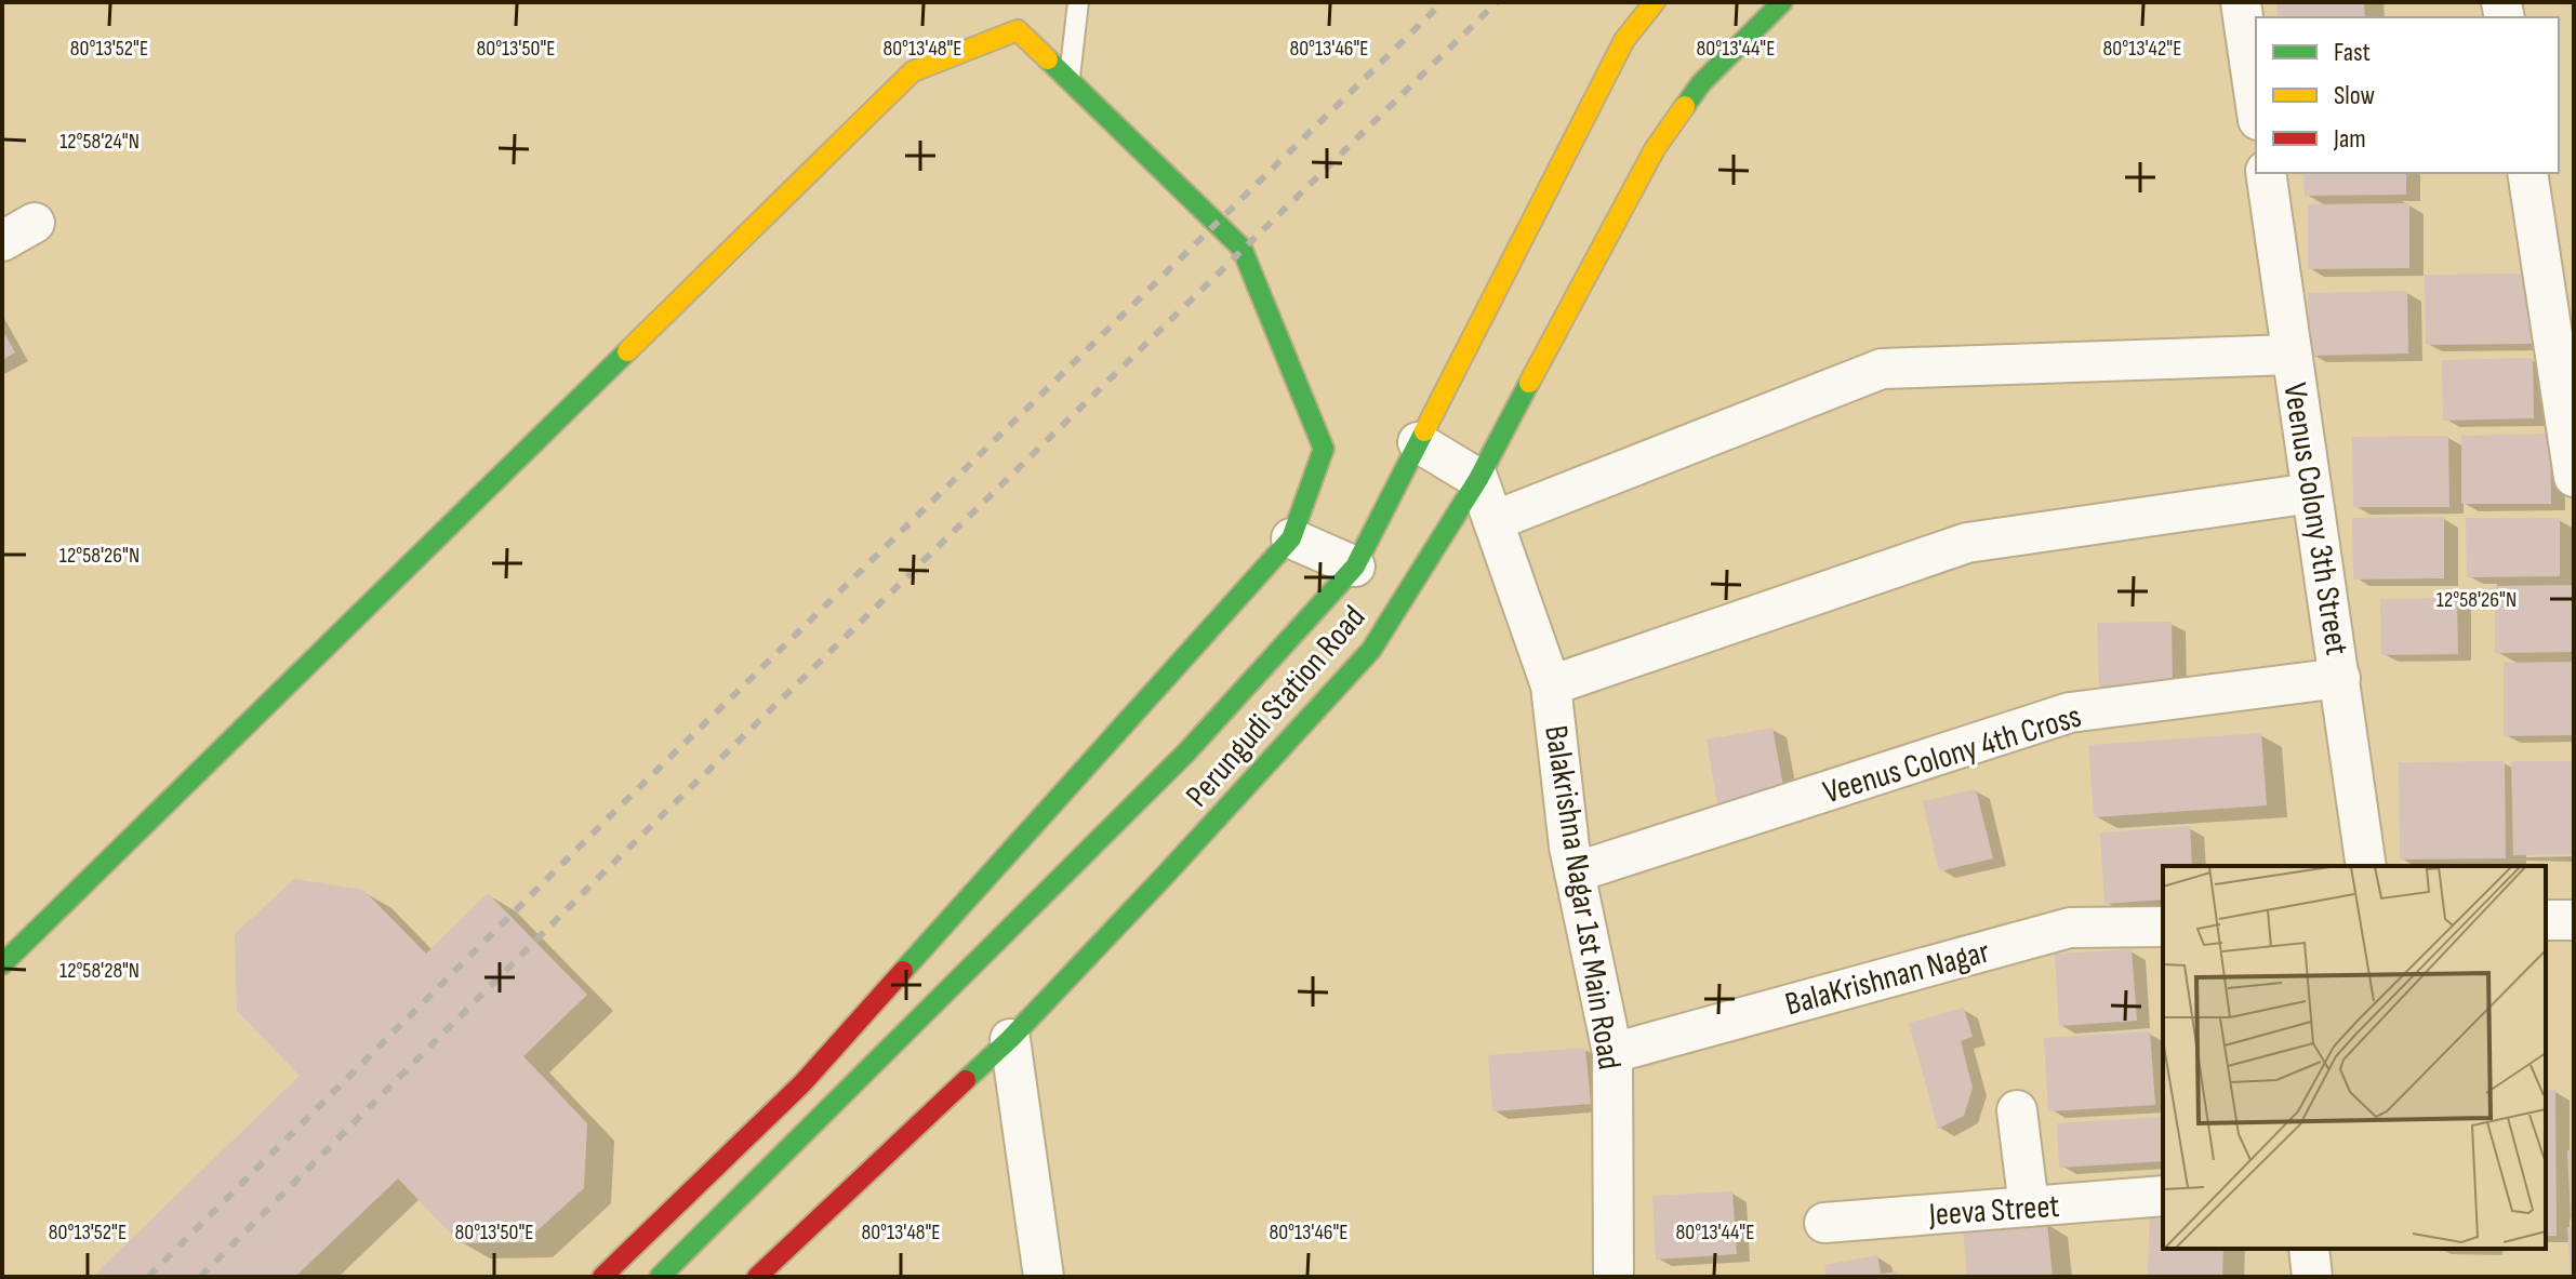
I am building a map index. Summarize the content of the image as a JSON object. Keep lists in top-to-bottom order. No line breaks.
{"streets":{"street":["Veenus Colony 3th Street","Perungudi Station Road","Veenus Colony 4th Cross","Balakrishna Nagar 1st Main Road","BalaKrishnan Nagar","Jeeva Street"]},"crossings":[["Veenus Colony 3th Street","Veenus Colony 4th Cross"],["Perungudi Station Road","Balakrishna Nagar 1st Main Road"],["Veenus Colony 4th Cross","Balakrishna Nagar 1st Main Road"],["Balakrishna Nagar 1st Main Road","BalaKrishnan Nagar"]],"legend":["Fast","Slow","Jam"],"coordinates":["80°13'52\"E","80°13'50\"E","80°13'48\"E","80°13'46\"E","80°13'44\"E","80°13'42\"E","12°58'24\"N","12°58'26\"N","12°58'28\"N"]}
